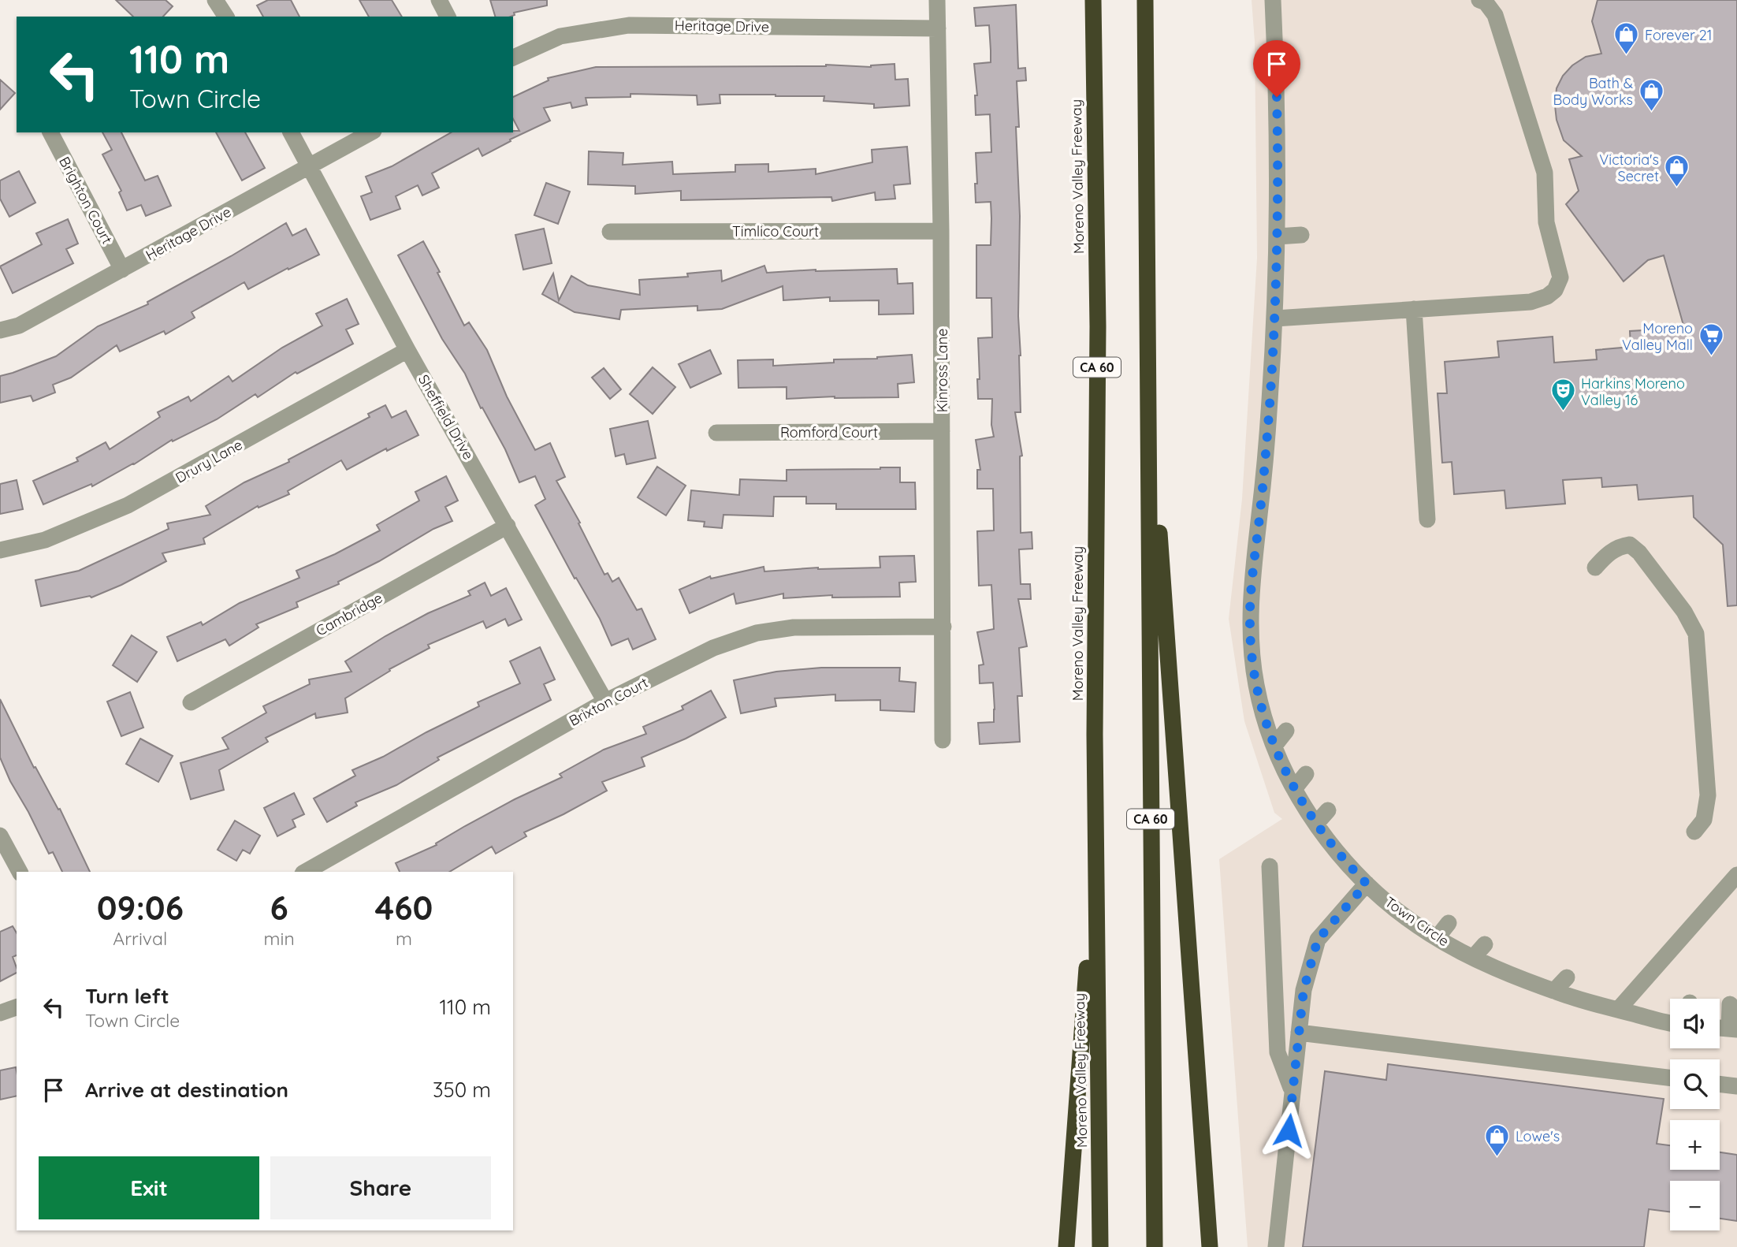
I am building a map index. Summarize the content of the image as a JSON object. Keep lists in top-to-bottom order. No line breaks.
{"streets":{"highway":["Moreno Valley Freeway","CA 60"],"street":["Heritage Drive","Brighton Court","Timlico Court","Kinross Lane","Sheffield Drive","Romford Court","Drury Lane","Cambridge","Brixton Court","Town Circle"]},"crossings":[["Heritage Drive","Brighton Court"],["Heritage Drive","Kinross Lane"],["Heritage Drive","Sheffield Drive"],["Timlico Court","Kinross Lane"],["Kinross Lane","Romford Court"],["Kinross Lane","Brixton Court"],["Sheffield Drive","Drury Lane"],["Sheffield Drive","Cambridge"],["Sheffield Drive","Brixton Court"]],"places":{"shop":["Forever 21","Bath & Body Works","Victoria's Secret","Lowe's"],"supermarket":["Moreno Valley Mall"],"theatre":["Harkins Moreno Valley 16"]},"page":{"turn":["110 m","Town Circle"],"eta":["09:06","Arrival","6","min","460","m"],"list":[{"name":"Turn left","note":"Town Circle","value":"110 m"},{"name":"Arrive at destination","value":"350 m"}],"map_buttons":["+","−"],"buttons":["Exit","Share"]}}
